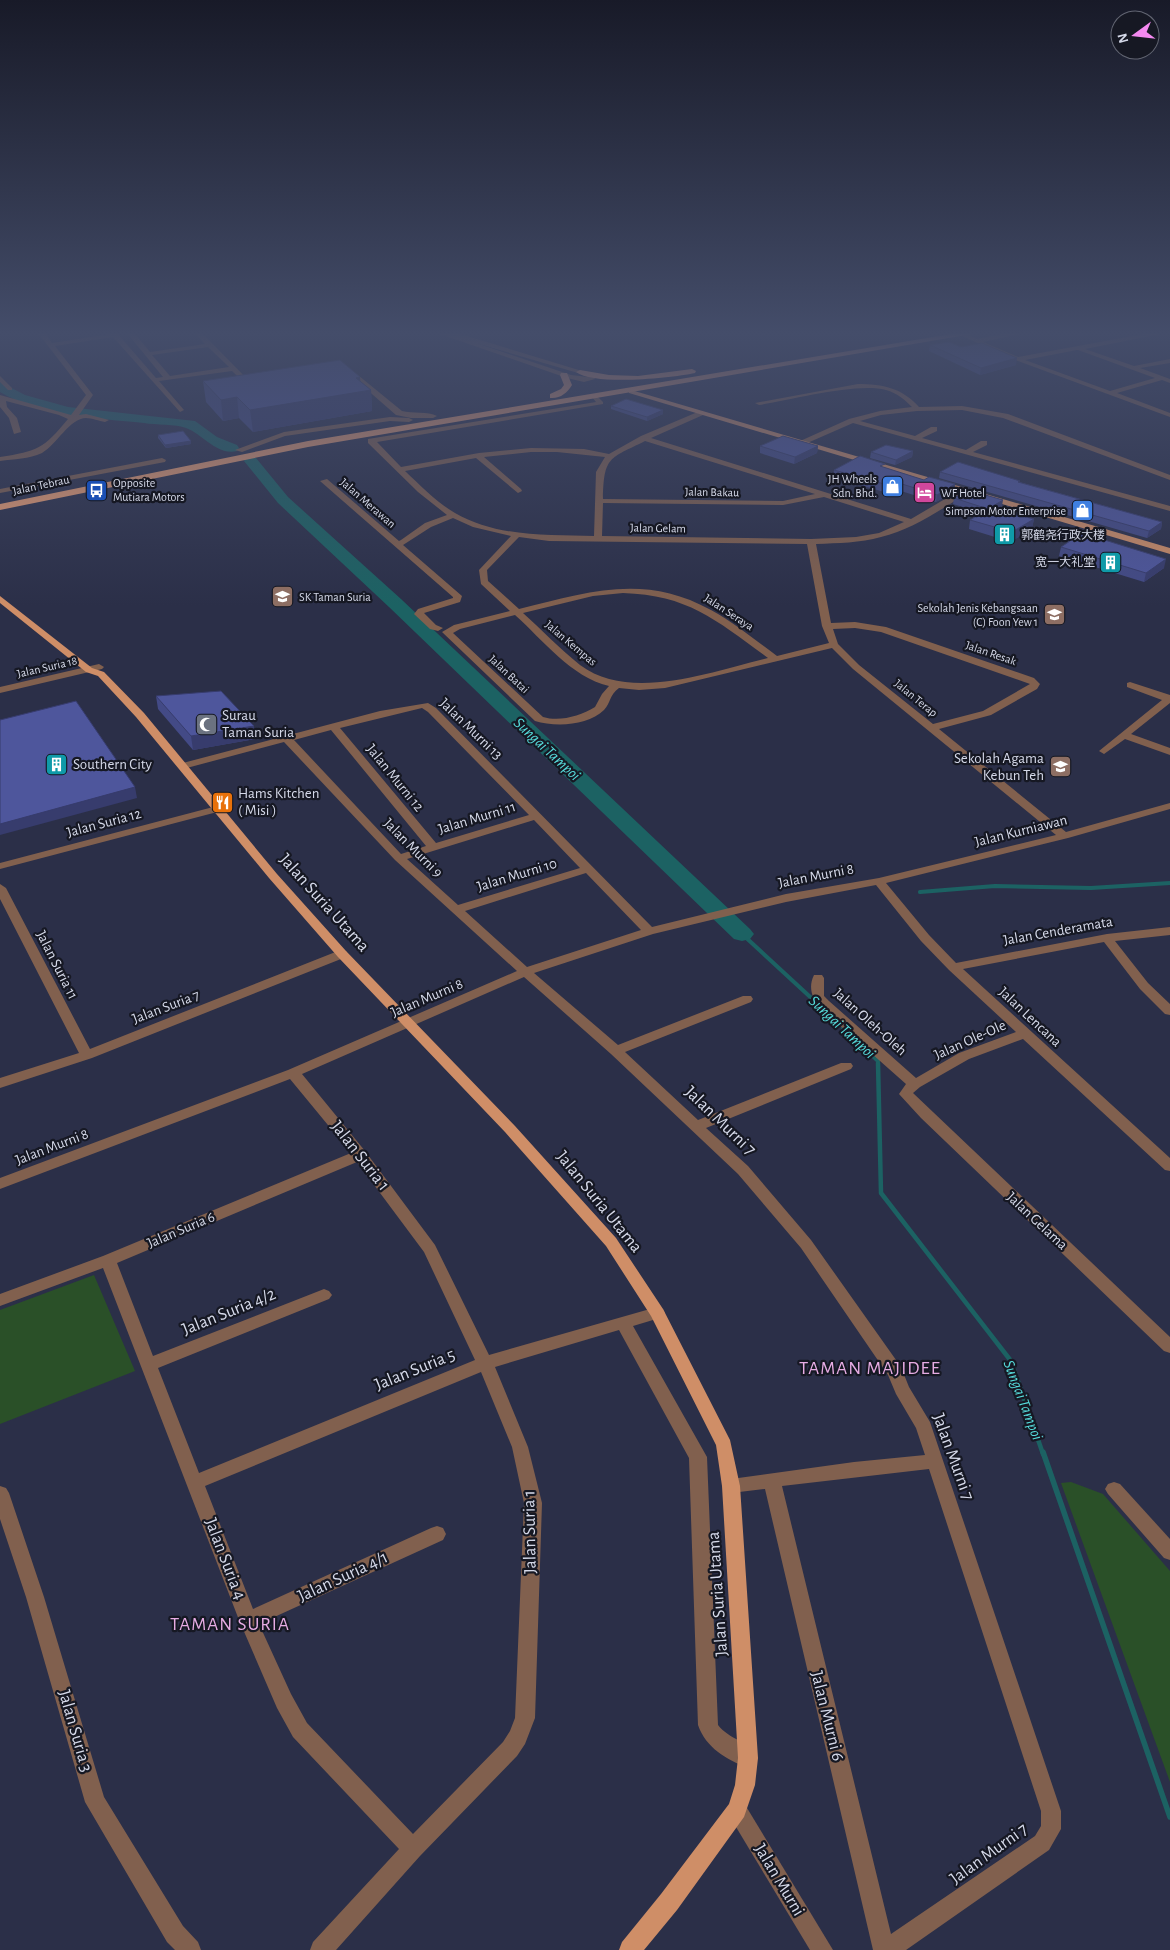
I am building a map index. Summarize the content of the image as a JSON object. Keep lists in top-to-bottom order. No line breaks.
{"streets":{"highway":["Jalan Tebrau"],"main road":["Jalan Suria Utama"],"street":["Jalan Bakau","Jalan Merawan","Jalan Gelam","Jalan Seraya","Jalan Kempas","Jalan Resak","Jalan Suria 18","Jalan Batai","Jalan Terap","Jalan Murni 13","Jalan Murni 12","Jalan Murni 11","Jalan Suria 12","Jalan Kurniawan","Jalan Murni 9","Jalan Murni 10","Jalan Murni 8","Jalan Cenderamata","Jalan Suria 11","Jalan Suria 7","Jalan Lencana","Jalan Oleh-Oleh","Jalan Ole-Ole","Jalan Murni 7","Jalan Suria 1","Jalan Gelama","Jalan Suria 6","Jalan Suria 4/2","Jalan Suria 5","Jalan Suria 4","Jalan Suria 4/1","Jalan Murni 6","Jalan Suria 3","Jalan Murni"]},"crossings":[["Jalan Merawan","Jalan Gelam"],["Jalan Gelam","Jalan Kempas"],["Jalan Gelam","Jalan Terap"],["Jalan Seraya","Jalan Kempas"],["Jalan Seraya","Jalan Batai"],["Jalan Kempas","Jalan Batai"],["Jalan Kempas","Jalan Terap"],["Jalan Resak","Jalan Terap"],["Jalan Suria 18","Jalan Suria Utama"],["Jalan Terap","Jalan Kurniawan"],["Jalan Murni 13","Jalan Murni 12"],["Jalan Murni 13","Jalan Murni 11"],["Jalan Murni 13","Jalan Murni 9"],["Jalan Murni 13","Jalan Murni 10"],["Jalan Murni 13","Jalan Murni 8"],["Jalan Murni 13","Jalan Suria Utama"],["Jalan Murni 12","Jalan Murni 11"],["Jalan Murni 11","Jalan Murni 9"],["Jalan Suria 12","Jalan Suria Utama"],["Jalan Kurniawan","Jalan Murni 8"],["Jalan Kurniawan","Jalan Lencana"],["Jalan Murni 9","Jalan Murni 10"],["Jalan Murni 9","Jalan Murni 8"],["Jalan Murni 9","Jalan Murni 7"],["Jalan Murni 8","Jalan Suria Utama"],["Jalan Murni 8","Jalan Lencana"],["Jalan Murni 8","Jalan Murni 7"],["Jalan Murni 8","Jalan Suria 1"],["Jalan Suria Utama","Jalan Suria 7"],["Jalan Suria Utama","Jalan Suria 5"],["Jalan Suria Utama","Jalan Murni"],["Jalan Cenderamata","Jalan Lencana"],["Jalan Suria 11","Jalan Suria 7"],["Jalan Lencana","Jalan Ole-Ole"],["Jalan Oleh-Oleh","Jalan Ole-Ole"],["Jalan Oleh-Oleh","Jalan Gelama"],["Jalan Ole-Ole","Jalan Gelama"],["Jalan Murni 7","Jalan Murni 6"],["Jalan Suria 1","Jalan Suria 6"],["Jalan Suria 1","Jalan Suria 5"],["Jalan Suria 1","Jalan Suria 4"],["Jalan Suria 6","Jalan Suria 4"],["Jalan Suria 4/2","Jalan Suria 4"],["Jalan Suria 5","Jalan Suria 4"],["Jalan Suria 4","Jalan Suria 4/1"]],"districts":["TAMAN MAJIDEE","TAMAN SURIA"],"water":["Sungai Tampoi"],"places":{"shop":["JH Wheels Sdn. Bhd.","Simpson Motor Enterprise"],"bus stop":["Opposite Mutiara Motors"],"hotel":["WF Hotel"],"building":["郭鹤尧行政大楼","宽一大礼堂","Southern City"],"school or university":["SK Taman Suria","Sekolah Jenis Kebangsaan (C) Foon Yew 1","Sekolah Agama Kebun Teh"],"mosque":["Surau Taman Suria"],"restaurant":["Hams Kitchen ( Misi )"]},"north":"left"}
